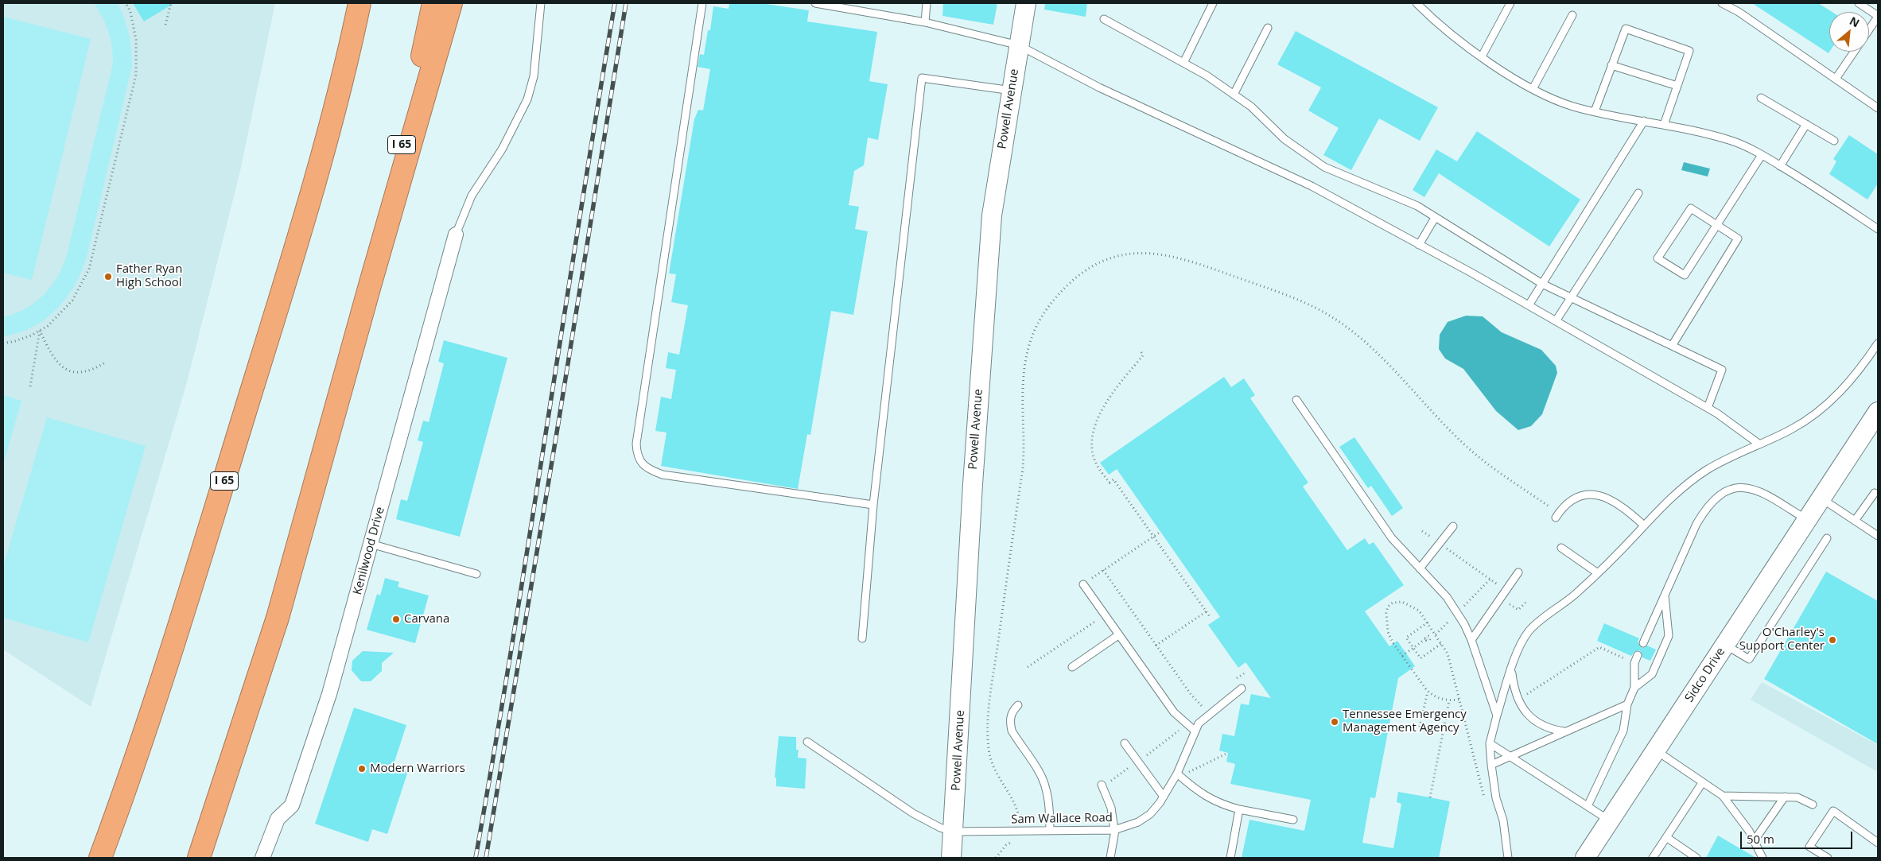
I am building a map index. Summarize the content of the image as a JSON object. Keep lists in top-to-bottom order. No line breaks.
{"streets":{"highway":["I 65"],"main road":["Powell Avenue","Sidco Drive"],"street":["Kenilwood Drive"],"lane":["Sam Wallace Road"]},"crossings":[["Powell Avenue","Sam Wallace Road"]],"places":["Father Ryan High School","Carvana","O'Charley's Support Center","Tennessee Emergency Management Agency","Modern Warriors"],"scale_bar":"50 m","north":"top right"}
